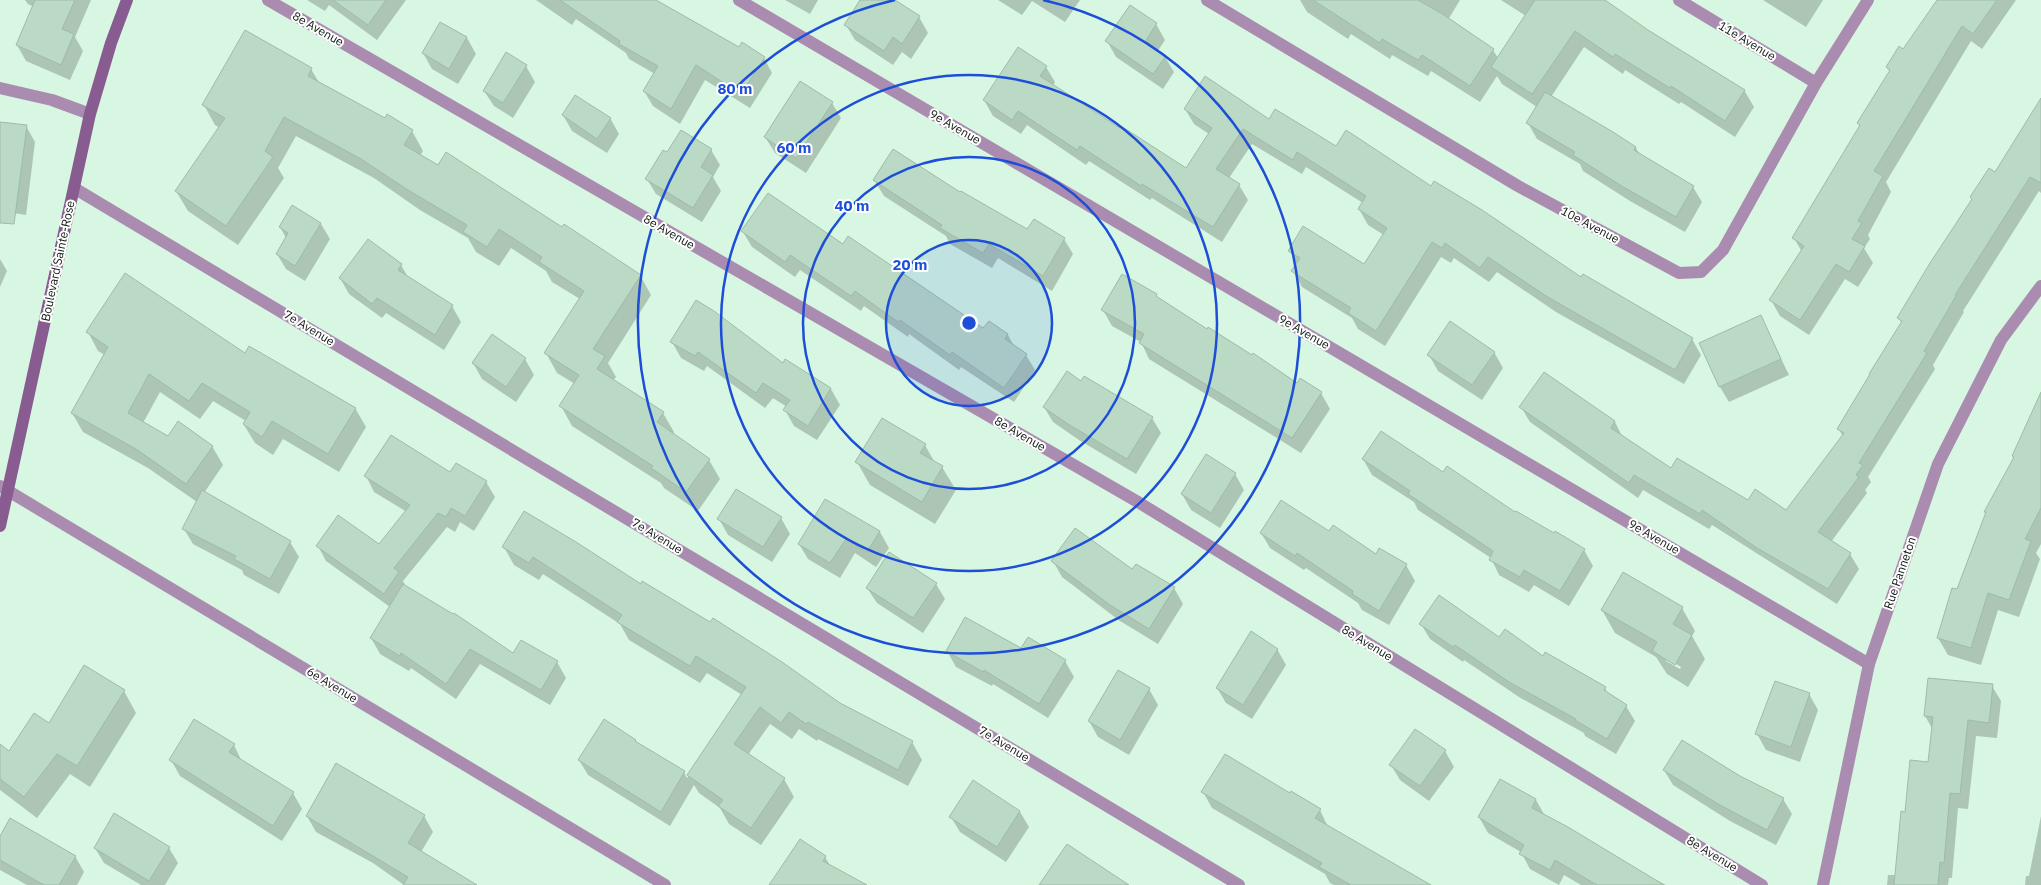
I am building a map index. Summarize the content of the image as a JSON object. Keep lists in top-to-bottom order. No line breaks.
{"streets":{"street":["8e Avenue","11e Avenue","9e Avenue","10e Avenue","Boulevard Sainte-Rose","7e Avenue","Rue Panneton","6e Avenue"]},"crossings":[["11e Avenue","10e Avenue"],["9e Avenue","Rue Panneton"],["Boulevard Sainte-Rose","7e Avenue"],["Boulevard Sainte-Rose","6e Avenue"]],"rings":["80 m","60 m","40 m","20 m"]}
